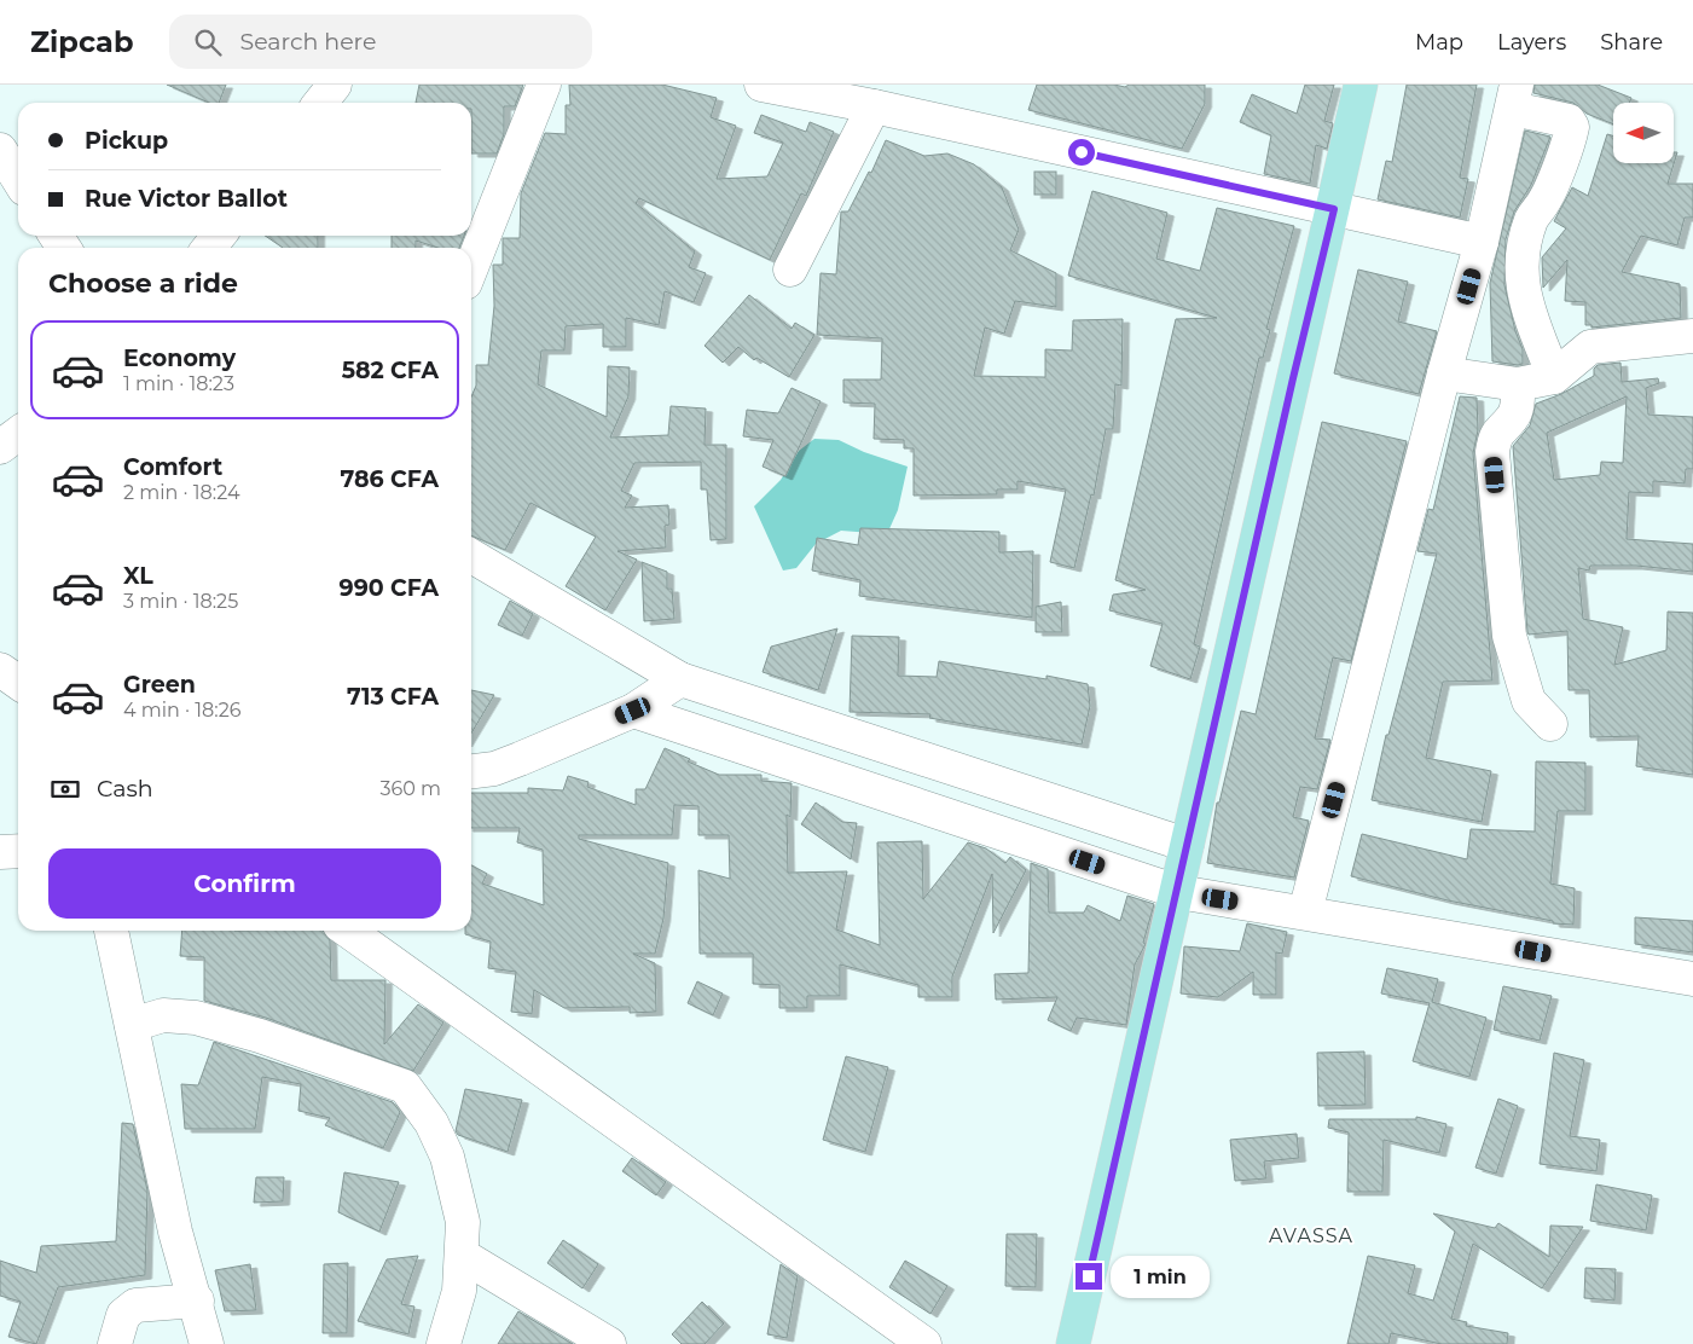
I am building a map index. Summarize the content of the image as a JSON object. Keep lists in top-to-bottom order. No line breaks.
{"districts":["AVASSA"],"north":"left","page":{"header":"Zipcab","search":"Search here","nav":["Map","Layers","Share"],"banner":["Pickup","Rue Victor Ballot"],"heading":"Choose a ride","list":[{"name":"Economy","note":"1 min · 18:23","value":"582 CFA"},{"name":"Comfort","note":"2 min · 18:24","value":"786 CFA"},{"name":"XL","note":"3 min · 18:25","value":"990 CFA"},{"name":"Green","note":"4 min · 18:26","value":"713 CFA"}],"pay":["Cash","360 m"],"buttons":"Confirm","bubble":"1 min"}}
